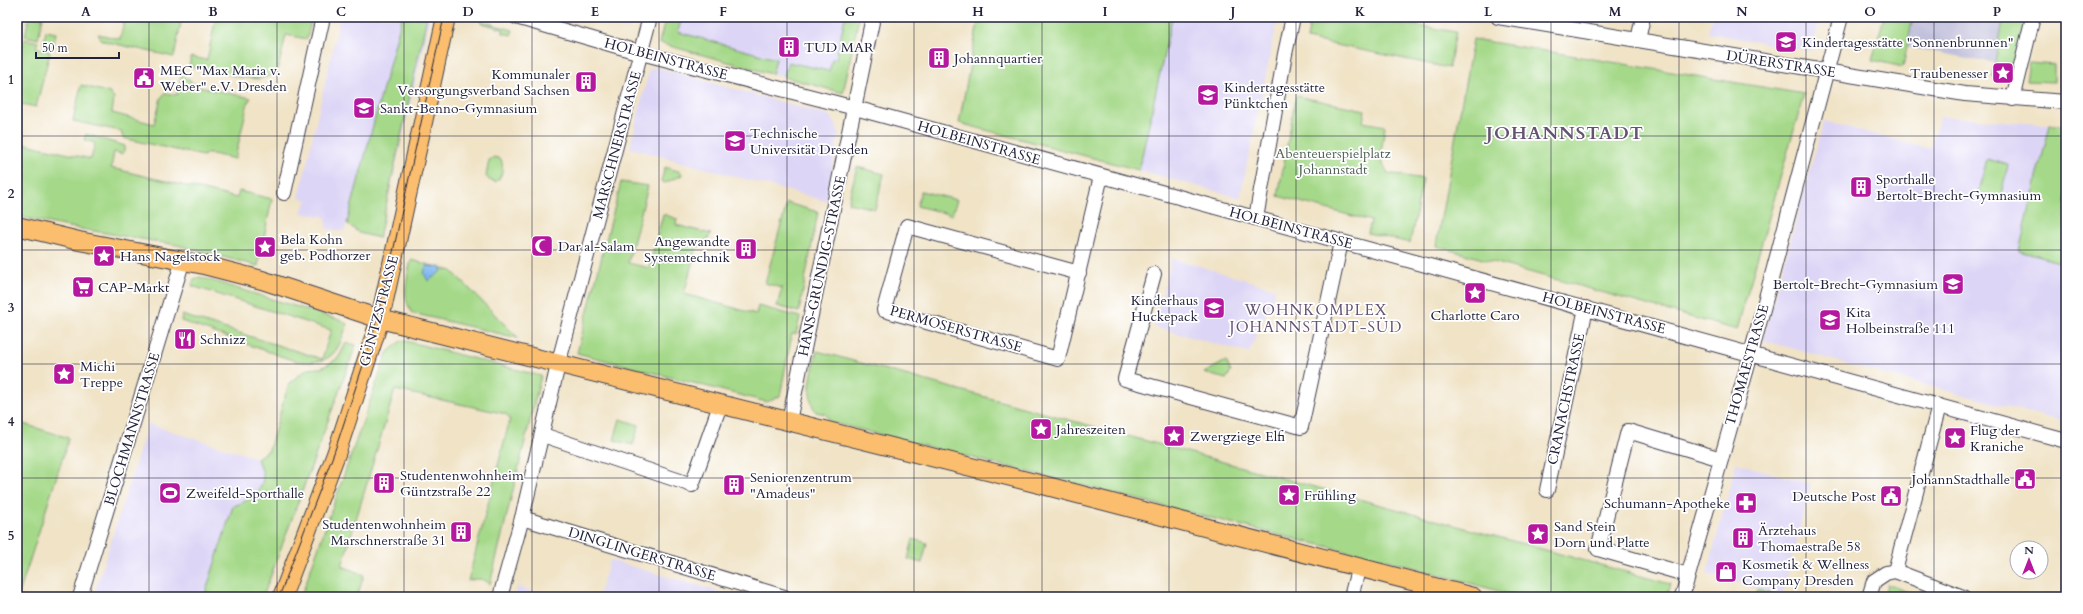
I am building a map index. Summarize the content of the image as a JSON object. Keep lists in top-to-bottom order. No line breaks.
{"streets":{"main road":["GÜNTZSTRASSE"],"street":["HOLBEINSTRASSE","DÜRERSTRASSE","MARSCHNERSTRASSE","HANS-GRUNDIG-STRASSE","PERMOSERSTRASSE","THOMAESTRASSE","CRANACHSTRASSE","BLOCHMANNSTRASSE","DINGLINGERSTRASSE"]},"crossings":[["HOLBEINSTRASSE","MARSCHNERSTRASSE"],["HOLBEINSTRASSE","HANS-GRUNDIG-STRASSE"],["HOLBEINSTRASSE","PERMOSERSTRASSE"],["HOLBEINSTRASSE","THOMAESTRASSE"],["HOLBEINSTRASSE","CRANACHSTRASSE"],["DÜRERSTRASSE","THOMAESTRASSE"],["MARSCHNERSTRASSE","DINGLINGERSTRASSE"]],"districts":["JOHANNSTADT","WOHNKOMPLEX JOHANNSTADT-SÜD"],"parks":["Abenteuerspielplatz Johannstadt"],"places":{"school or university":["Kindertagesstätte \"Sonnenbrunnen\"","Kindertagesstätte Pünktchen","Sankt-Benno-Gymnasium","Technische Universität Dresden","Bertolt-Brecht-Gymnasium","Kinderhaus Huckepack","Kita Holbeinstraße 111"],"building":["TUD MAR","Johannquartier","Kommunaler Versorgungsverband Sachsen","Sporthalle Bertolt-Brecht-Gymnasium","Angewandte Systemtechnik","Studentenwohnheim Güntzstraße 22","Seniorenzentrum \"Amadeus\"","Studentenwohnheim Marschnerstraße 31","Ärztehaus Thomaestraße 58"],"place":["Traubenesser","Bela Kohn geb. Podhorzer","Hans Nagelstock","Charlotte Caro","Michi Treppe","Jahreszeiten","Zwergziege Elfi","Flug der Kraniche","Frühling","Sand Stein Dorn und Platte"],"public building":["MEC \"Max Maria v. Weber\" e.V. Dresden","JohannStadthalle","Deutsche Post"],"mosque":["Dar al-Salam"],"supermarket":["CAP-Markt"],"restaurant":["Schnizz"],"sports":["Zweifeld-Sporthalle"],"pharmacy":["Schumann-Apotheke"],"shop":["Kosmetik & Wellness Company Dresden"]},"scale_bar":"50 m","north":"top","grid":{"columns":["A","B","C","D","E","F","G","H","I","J","K","L","M","N","O","P"],"rows":["1","2","3","4","5"]}}
